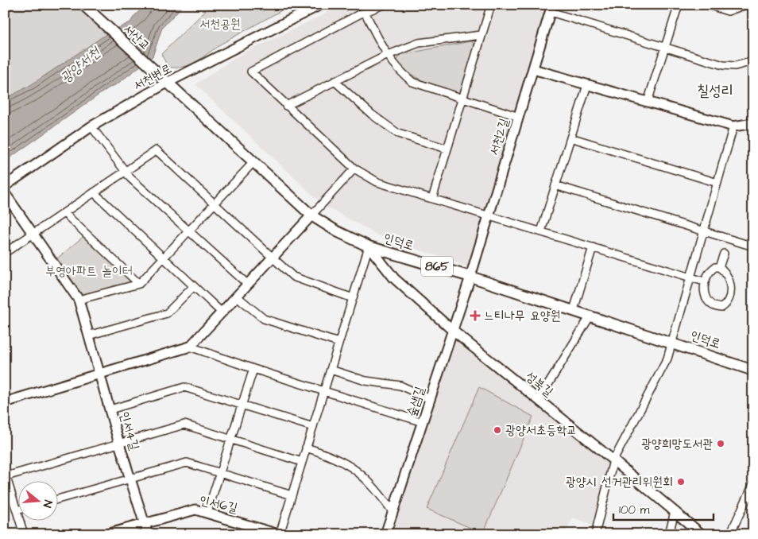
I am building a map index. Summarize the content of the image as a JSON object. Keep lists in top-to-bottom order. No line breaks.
{"streets":{"main road":["서산교","인덕로","865"],"street":["서천변로","서천2길","성북길","숲샘길","인서4길","인서6길"]},"crossings":[["서산교","인덕로"],["서천변로","인덕로"],["서천2길","인덕로"],["서천2길","숲샘길"],["인덕로","성북길"],["인덕로","숲샘길"],["성북길","숲샘길"],["인서4길","인서6길"]],"districts":["칠성리"],"water":["광양서천"],"parks":["서천공원","부영아파트 놀이터"],"places":{"health":["느티나무 요양원"],"other":["광양서초등학교","광양희망도서관","광양시 선거관리위원회"]},"scale_bar":"100 m","north":"right"}
